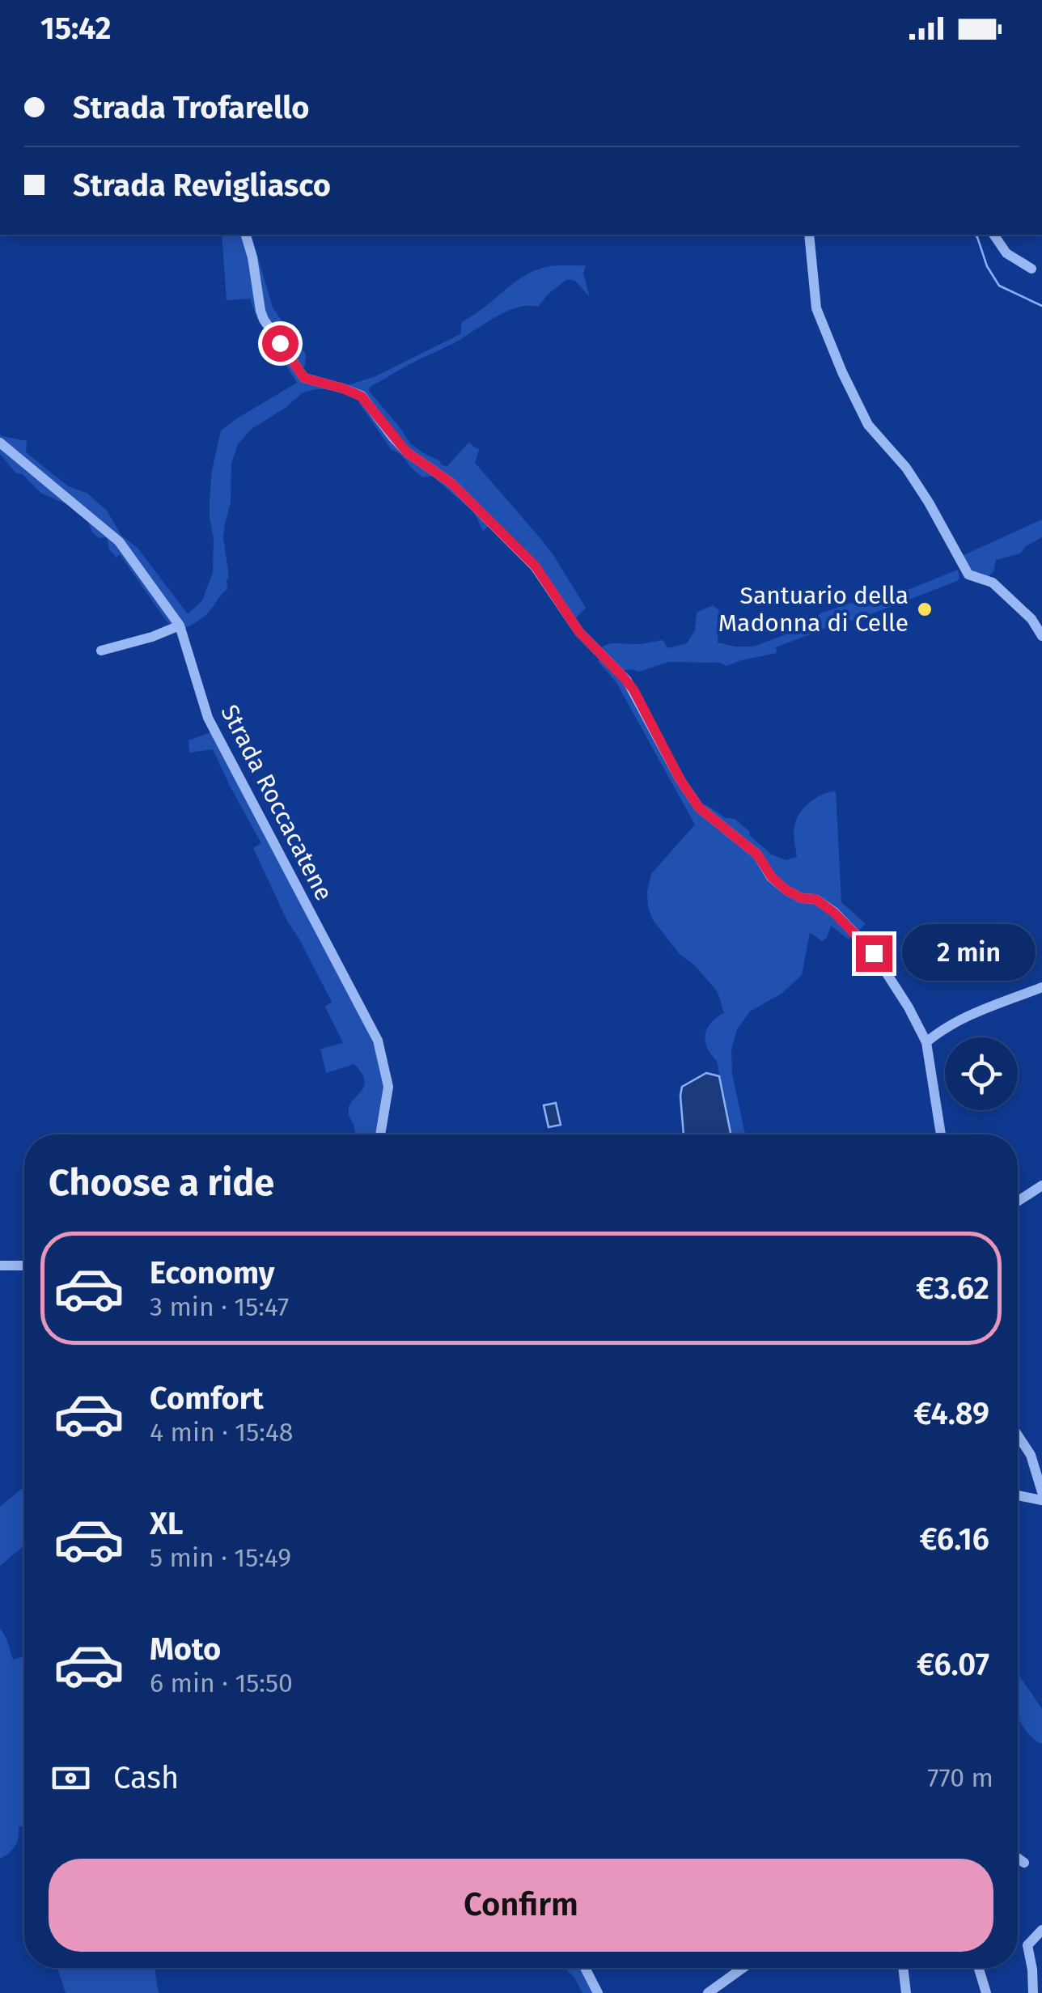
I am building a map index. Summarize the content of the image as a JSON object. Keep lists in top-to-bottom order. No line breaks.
{"streets":{"street":["Strada Roccacatene"]},"places":["Santuario della Madonna di Celle"],"page":{"status":"15:42","banner":["Strada Trofarello","Strada Revigliasco"],"bubble":"2 min","heading":"Choose a ride","list":[{"name":"Economy","note":"3 min · 15:47","value":"€3.62"},{"name":"Comfort","note":"4 min · 15:48","value":"€4.89"},{"name":"XL","note":"5 min · 15:49","value":"€6.16"},{"name":"Moto","note":"6 min · 15:50","value":"€6.07"}],"pay":["Cash","770 m"],"buttons":"Confirm"}}
